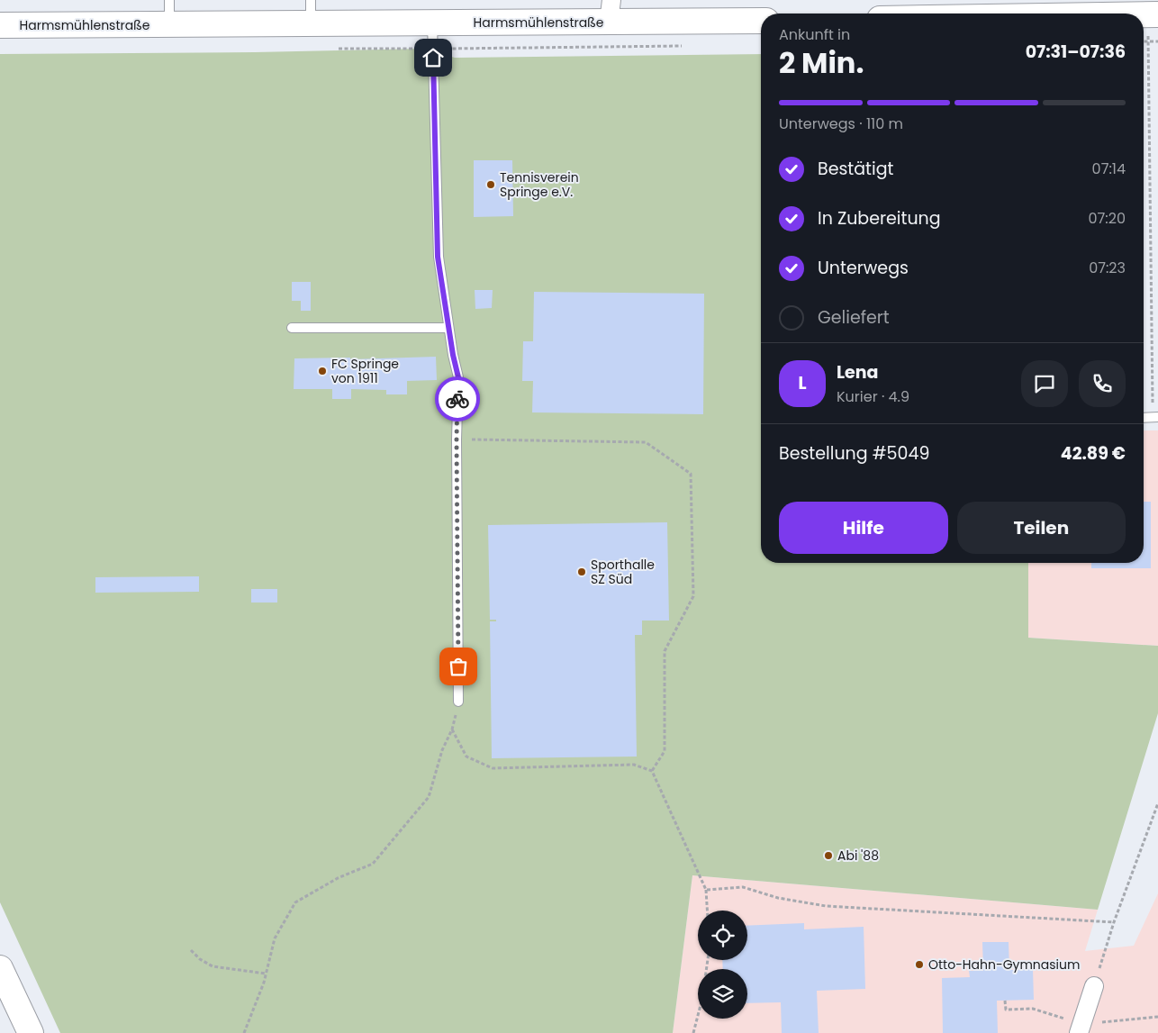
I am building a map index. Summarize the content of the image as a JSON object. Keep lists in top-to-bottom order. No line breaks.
{"streets":{"main road":["Harmsmühlenstraße"]},"places":["Tennisverein Springe e.V.","FC Springe von 1911","Sporthalle SZ Süd","Abi '88","Otto-Hahn-Gymnasium"],"page":{"heading":["2 Min.","Ankunft in","07:31–07:36"],"panel":["Lena","Kurier · 4.9","Bestellung #5049","42.89 €"],"bar":"Unterwegs · 110 m","list":[["Bestätigt","07:14"],["In Zubereitung","07:20"],["Unterwegs","07:23"],"Geliefert"],"round":"L","buttons":["Hilfe","Teilen"]}}
